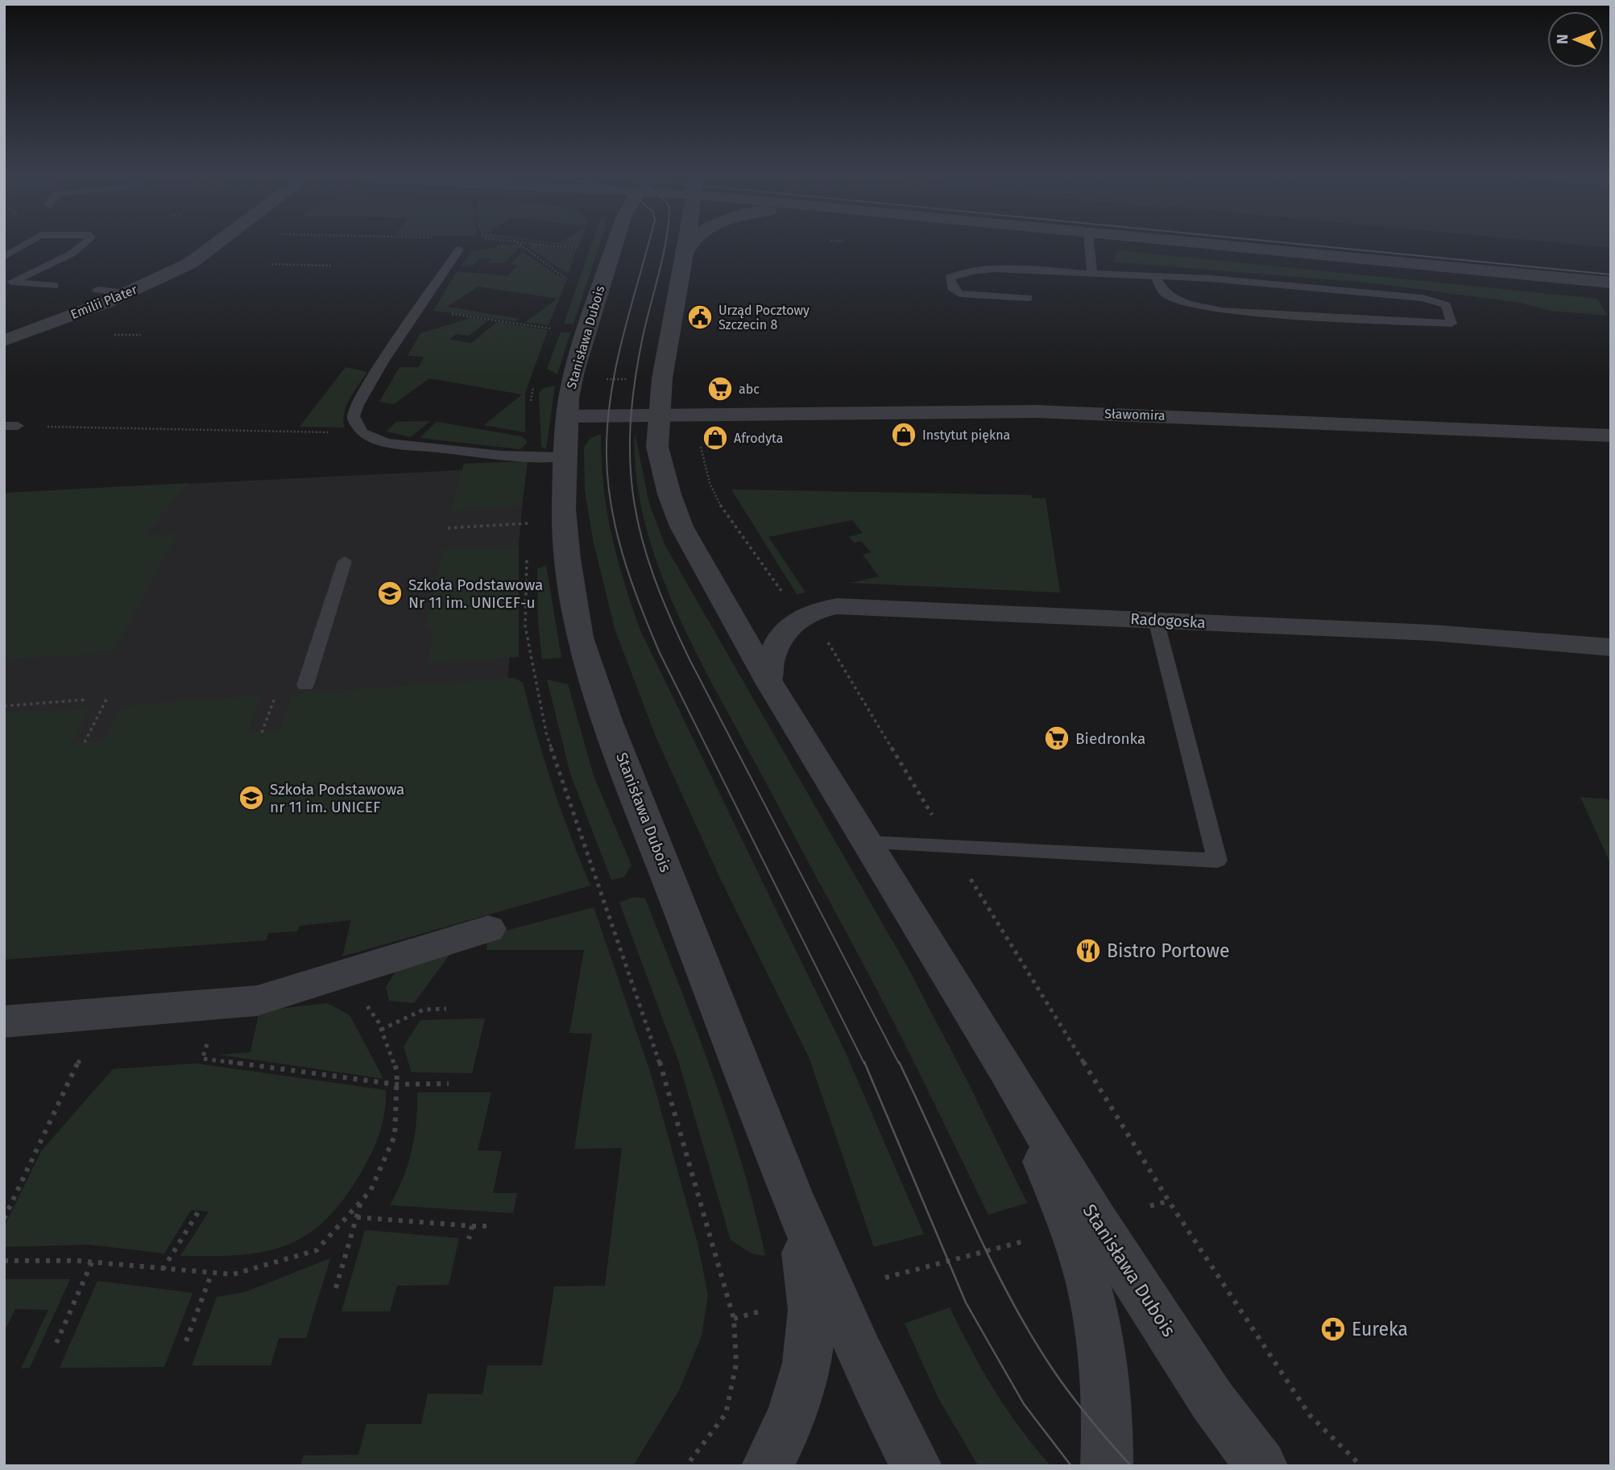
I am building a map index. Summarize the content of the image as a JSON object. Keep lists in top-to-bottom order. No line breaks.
{"streets":{"street":["Emilii Plater","Stanisława Dubois","Sławomira","Radogoska"]},"crossings":[["Stanisława Dubois","Sławomira"],["Stanisława Dubois","Radogoska"]],"places":{"public building":["Urząd Pocztowy Szczecin 8"],"supermarket":["abc","Biedronka"],"shop":["Instytut piękna","Afrodyta"],"school or university":["Szkoła Podstawowa Nr 11 im. UNICEF-u","Szkoła Podstawowa nr 11 im. UNICEF"],"restaurant":["Bistro Portowe"],"pharmacy":["Eureka"]},"north":"left"}
